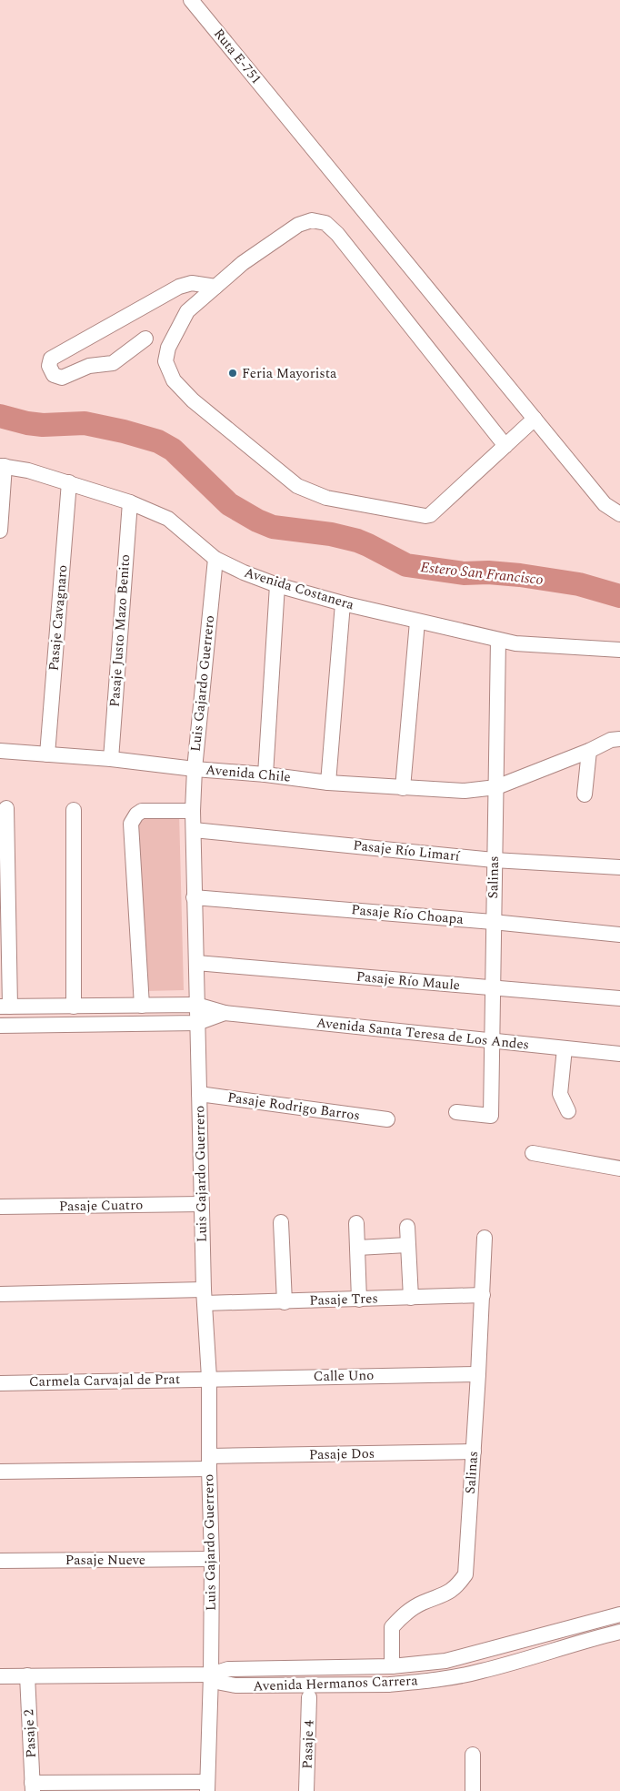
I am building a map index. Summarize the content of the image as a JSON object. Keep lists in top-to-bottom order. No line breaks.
{"streets":{"street":["Ruta E-751","Avenida Costanera","Pasaje Cavagnaro","Pasaje Justo Mazo Benito","Luis Gajardo Guerrero","Avenida Chile","Pasaje Río Limarí","Salinas","Pasaje Río Choapa","Pasaje Río Maule","Avenida Santa Teresa de Los Andes","Pasaje Rodrigo Barros","Pasaje Cuatro","Pasaje Tres","Calle Uno","Carmela Carvajal de Prat","Pasaje Dos","Pasaje Nueve","Avenida Hermanos Carrera","Pasaje 2","Pasaje 4"]},"crossings":[["Avenida Costanera","Pasaje Cavagnaro"],["Avenida Costanera","Pasaje Justo Mazo Benito"],["Avenida Costanera","Luis Gajardo Guerrero"],["Avenida Costanera","Salinas"],["Pasaje Cavagnaro","Avenida Chile"],["Pasaje Justo Mazo Benito","Avenida Chile"],["Luis Gajardo Guerrero","Avenida Chile"],["Luis Gajardo Guerrero","Pasaje Río Limarí"],["Luis Gajardo Guerrero","Pasaje Río Choapa"],["Luis Gajardo Guerrero","Pasaje Río Maule"],["Luis Gajardo Guerrero","Avenida Santa Teresa de Los Andes"],["Luis Gajardo Guerrero","Pasaje Rodrigo Barros"],["Luis Gajardo Guerrero","Pasaje Cuatro"],["Luis Gajardo Guerrero","Pasaje Tres"],["Luis Gajardo Guerrero","Calle Uno"],["Luis Gajardo Guerrero","Carmela Carvajal de Prat"],["Luis Gajardo Guerrero","Pasaje Dos"],["Luis Gajardo Guerrero","Pasaje Nueve"],["Luis Gajardo Guerrero","Avenida Hermanos Carrera"],["Avenida Chile","Salinas"],["Pasaje Río Limarí","Salinas"],["Salinas","Pasaje Río Choapa"],["Salinas","Pasaje Río Maule"],["Salinas","Avenida Santa Teresa de Los Andes"],["Salinas","Pasaje Tres"],["Salinas","Calle Uno"],["Salinas","Pasaje Dos"],["Salinas","Avenida Hermanos Carrera"],["Calle Uno","Carmela Carvajal de Prat"],["Avenida Hermanos Carrera","Pasaje 2"]],"water":["Estero San Francisco"],"places":["Feria Mayorista"]}
